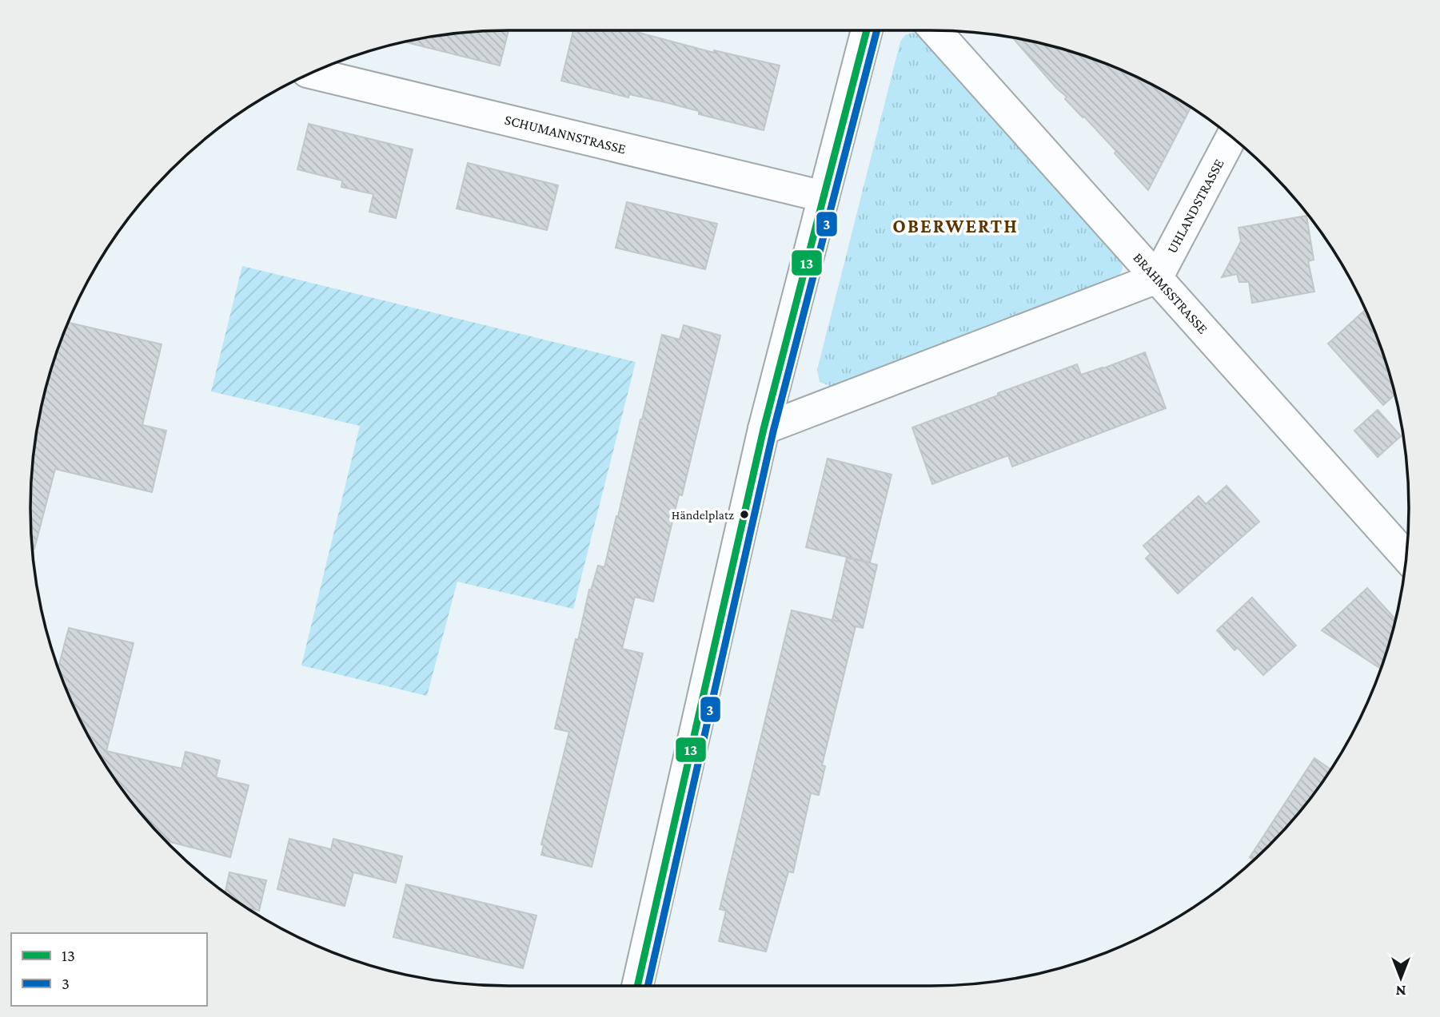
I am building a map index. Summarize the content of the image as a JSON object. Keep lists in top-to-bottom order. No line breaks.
{"streets":{"street":["SCHUMANNSTRASSE","UHLANDSTRASSE","BRAHMSSTRASSE"]},"crossings":[["UHLANDSTRASSE","BRAHMSSTRASSE"]],"districts":["OBERWERTH"],"places":["Händelplatz"],"lines":["transit line 13","transit line 3"],"legend":["13","3"],"north":"bottom"}
